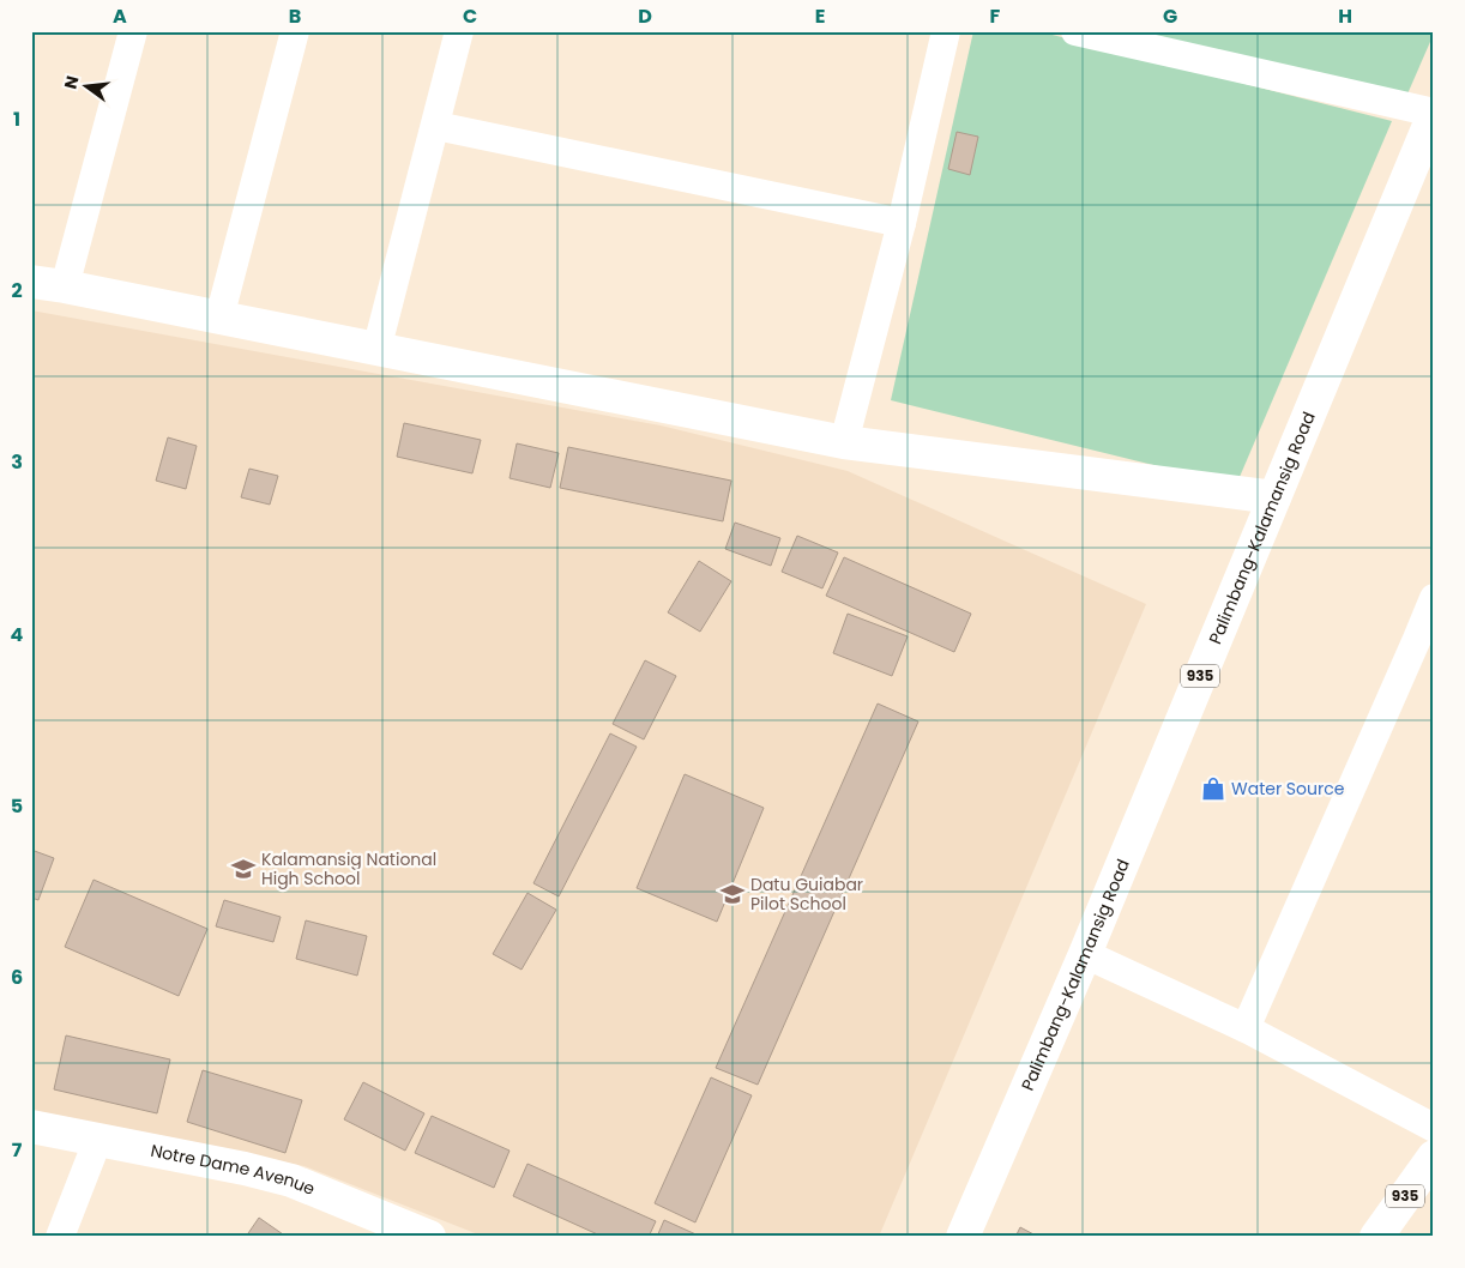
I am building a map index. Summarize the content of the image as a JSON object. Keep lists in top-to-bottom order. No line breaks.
{"streets":{"street":["Palimbang-Kalamansig Road","935","Notre Dame Avenue"]},"places":{"shop":["Water Source"],"school or university":["Kalamansig National High School","Datu Guiabar Pilot School"]},"north":"left","grid":{"columns":["A","B","C","D","E","F","G","H"],"rows":["1","2","3","4","5","6","7"]}}
